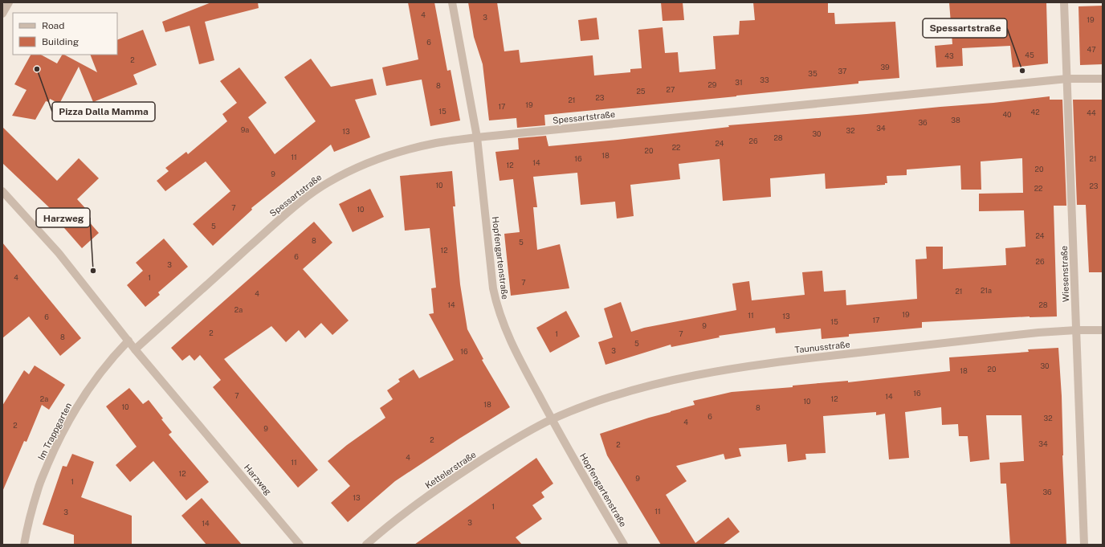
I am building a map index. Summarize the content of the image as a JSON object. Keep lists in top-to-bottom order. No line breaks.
{"streets":{"street":["Spessartstraße","Hopfengartenstraße","Wiesenstraße","Taunusstraße","Im Trappgarten","Kettelerstraße","Harzweg"]},"crossings":[["Spessartstraße","Hopfengartenstraße"],["Spessartstraße","Wiesenstraße"],["Spessartstraße","Harzweg"],["Hopfengartenstraße","Taunusstraße"],["Hopfengartenstraße","Kettelerstraße"],["Wiesenstraße","Taunusstraße"],["Taunusstraße","Kettelerstraße"],["Im Trappgarten","Harzweg"]],"places":["Pizza Dalla Mamma","Spessartstraße","Harzweg"],"house_numbers":["4","3","19","6","47","45","43","2","39","37","35","33","31","29","8","27","25","23","21","19","17","15","42","44","40","38","36","34","9a","32","13","30","28","26","24","22","20","18","11","16","21","14","12","20","9","10","23","22","7","10","5","24","8","5","12","6","26","3","4","1","7","21a","21","4","14","28","2a","19","11","13","6","17","15","9","2","1","7","8","5","3","16","30","20","18","16","7","14","2a","12","10","18","10","8","6","32","4","2","9","2","34","2","4","11","12","9","1","36","13","1","11","3","3","14"],"legend":["Road","Building"]}
